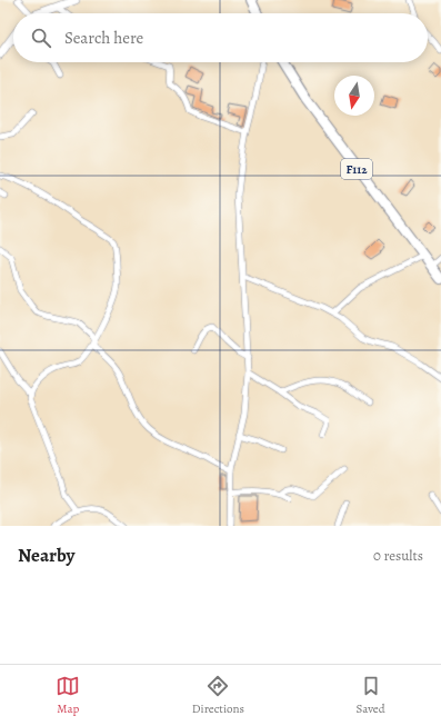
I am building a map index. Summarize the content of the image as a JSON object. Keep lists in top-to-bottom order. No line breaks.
{"streets":{"main road":["F112"]},"north":"bottom","page":{"search":"Search here","heading":["Nearby","0 results"],"nav":["Map","Directions","Saved"]}}
